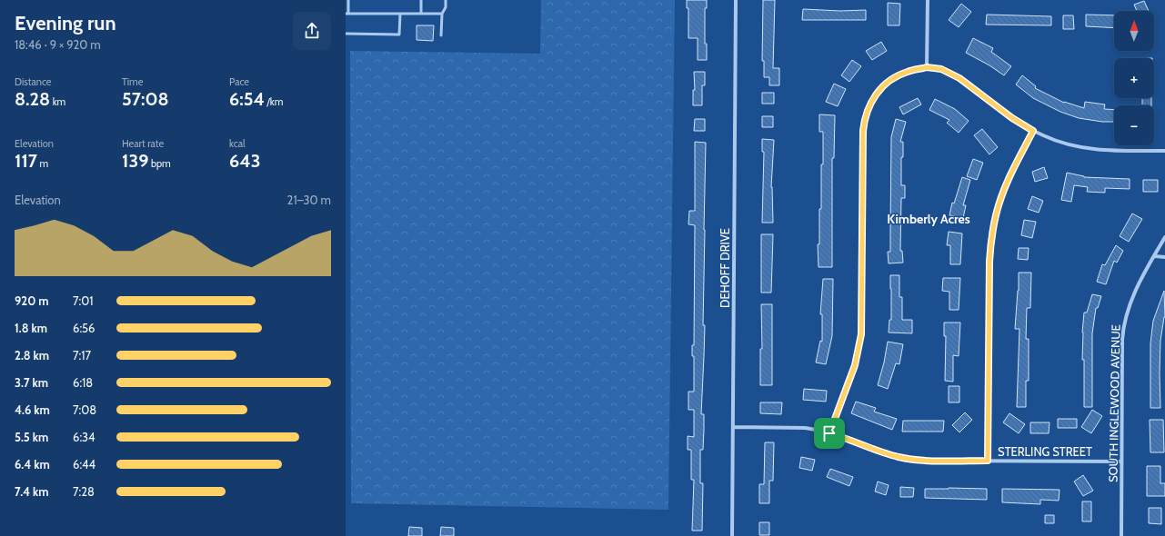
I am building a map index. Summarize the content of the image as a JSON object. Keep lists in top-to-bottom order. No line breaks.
{"streets":{"street":["DEHOFF DRIVE","SOUTH INGLEWOOD AVENUE","STERLING STREET"]},"crossings":[["DEHOFF DRIVE","STERLING STREET"],["SOUTH INGLEWOOD AVENUE","STERLING STREET"]],"districts":["Kimberly Acres"],"north":"top","page":{"heading":["Evening run","18:46 · 9 × 920 m"],"map_buttons":["+","−"],"stats":[["Distance","8.28 km"],["Time","57:08"],["Pace","6:54 /km"],["Elevation","117 m"],["Heart rate","139 bpm"],["kcal","643"]],"chart":["Elevation","21–30 m"],"list":[{"name":"920 m","note":"7:01"},{"name":"1.8 km","note":"6:56"},{"name":"2.8 km","note":"7:17"},{"name":"3.7 km","note":"6:18"},{"name":"4.6 km","note":"7:08"},{"name":"5.5 km","note":"6:34"},{"name":"6.4 km","note":"6:44"},{"name":"7.4 km","note":"7:28"}]}}
